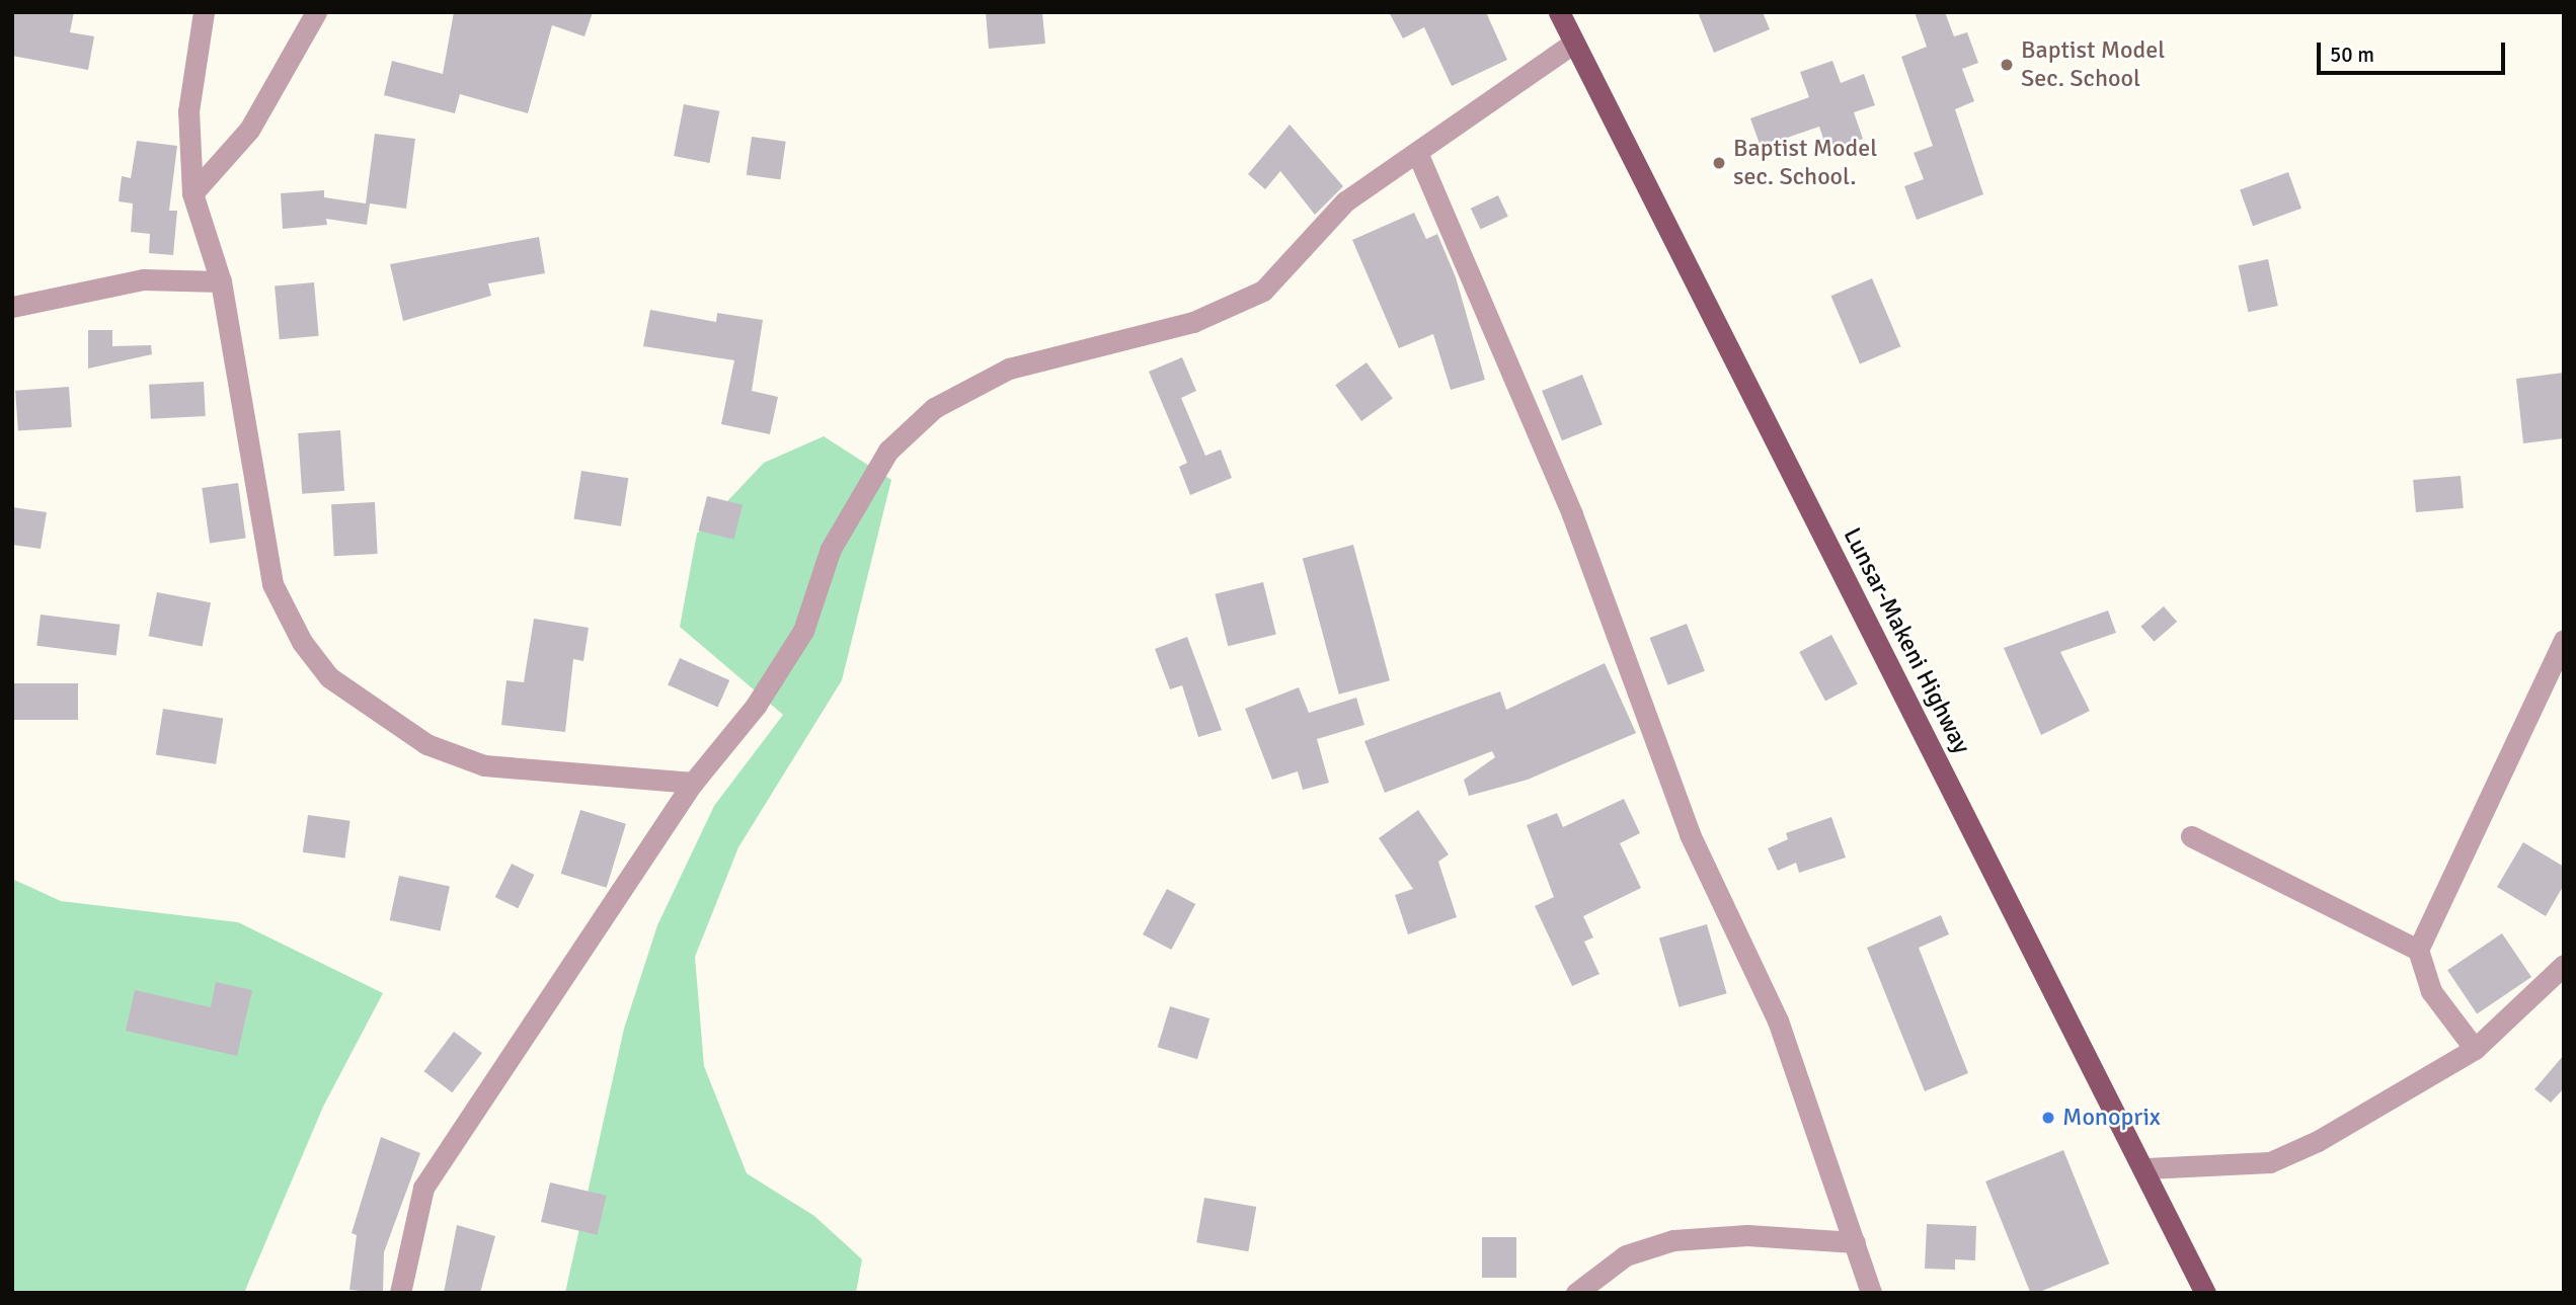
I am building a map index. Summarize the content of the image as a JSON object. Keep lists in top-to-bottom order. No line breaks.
{"streets":{"main road":["Lunsar-Makeni Highway"]},"places":["Baptist Model Sec. School","Baptist Model sec. School.","Monoprix"],"scale_bar":"50 m"}
